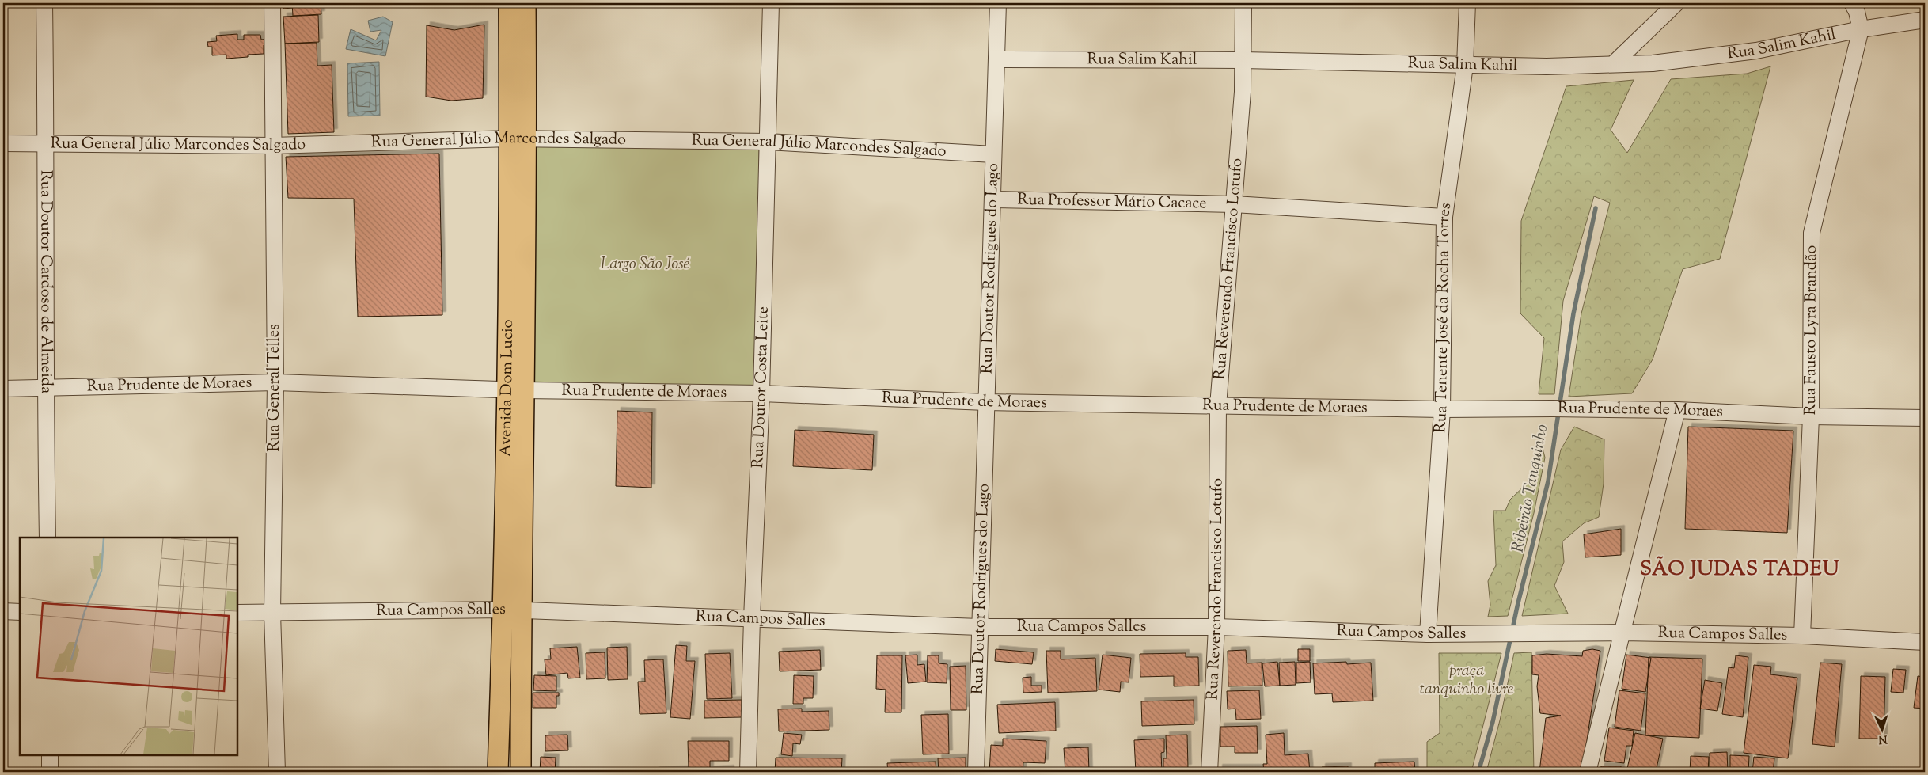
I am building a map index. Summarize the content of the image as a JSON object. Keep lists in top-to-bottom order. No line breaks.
{"streets":{"main road":["Avenida Dom Lucio"],"street":["Rua Salim Kahil","Rua General Júlio Marcondes Salgado","Rua Professor Mário Cacace","Rua Doutor Rodrigues do Lago","Rua Reverendo Francisco Lotufo","Rua Doutor Cardoso de Almeida","Rua Tenente José da Rocha Torres","Rua Fausto Lyra Brandão","Rua Prudente de Moraes","Rua General Telles","Rua Doutor Costa Leite","Rua Campos Salles"]},"crossings":[["Rua Salim Kahil","Rua Doutor Rodrigues do Lago"],["Rua Salim Kahil","Rua Reverendo Francisco Lotufo"],["Rua Salim Kahil","Rua Tenente José da Rocha Torres"],["Rua Salim Kahil","Rua Fausto Lyra Brandão"],["Rua General Júlio Marcondes Salgado","Rua Doutor Rodrigues do Lago"],["Rua General Júlio Marcondes Salgado","Rua Doutor Cardoso de Almeida"],["Rua General Júlio Marcondes Salgado","Rua General Telles"],["Rua General Júlio Marcondes Salgado","Avenida Dom Lucio"],["Rua General Júlio Marcondes Salgado","Rua Doutor Costa Leite"],["Rua Professor Mário Cacace","Rua Doutor Rodrigues do Lago"],["Rua Professor Mário Cacace","Rua Reverendo Francisco Lotufo"],["Rua Professor Mário Cacace","Rua Tenente José da Rocha Torres"],["Rua Doutor Rodrigues do Lago","Rua Prudente de Moraes"],["Rua Doutor Rodrigues do Lago","Rua Campos Salles"],["Rua Reverendo Francisco Lotufo","Rua Prudente de Moraes"],["Rua Reverendo Francisco Lotufo","Rua Campos Salles"],["Rua Doutor Cardoso de Almeida","Rua Prudente de Moraes"],["Rua Tenente José da Rocha Torres","Rua Prudente de Moraes"],["Rua Tenente José da Rocha Torres","Rua Campos Salles"],["Rua Fausto Lyra Brandão","Rua Prudente de Moraes"],["Rua Fausto Lyra Brandão","Rua Campos Salles"],["Rua Prudente de Moraes","Rua General Telles"],["Rua Prudente de Moraes","Avenida Dom Lucio"],["Rua Prudente de Moraes","Rua Doutor Costa Leite"],["Rua General Telles","Rua Campos Salles"],["Avenida Dom Lucio","Rua Campos Salles"],["Rua Doutor Costa Leite","Rua Campos Salles"]],"districts":["SÃO JUDAS TADEU"],"water":["Ribeirão Tanquinho"],"parks":["Largo São José","praça tanquinho livre"],"north":"bottom"}
